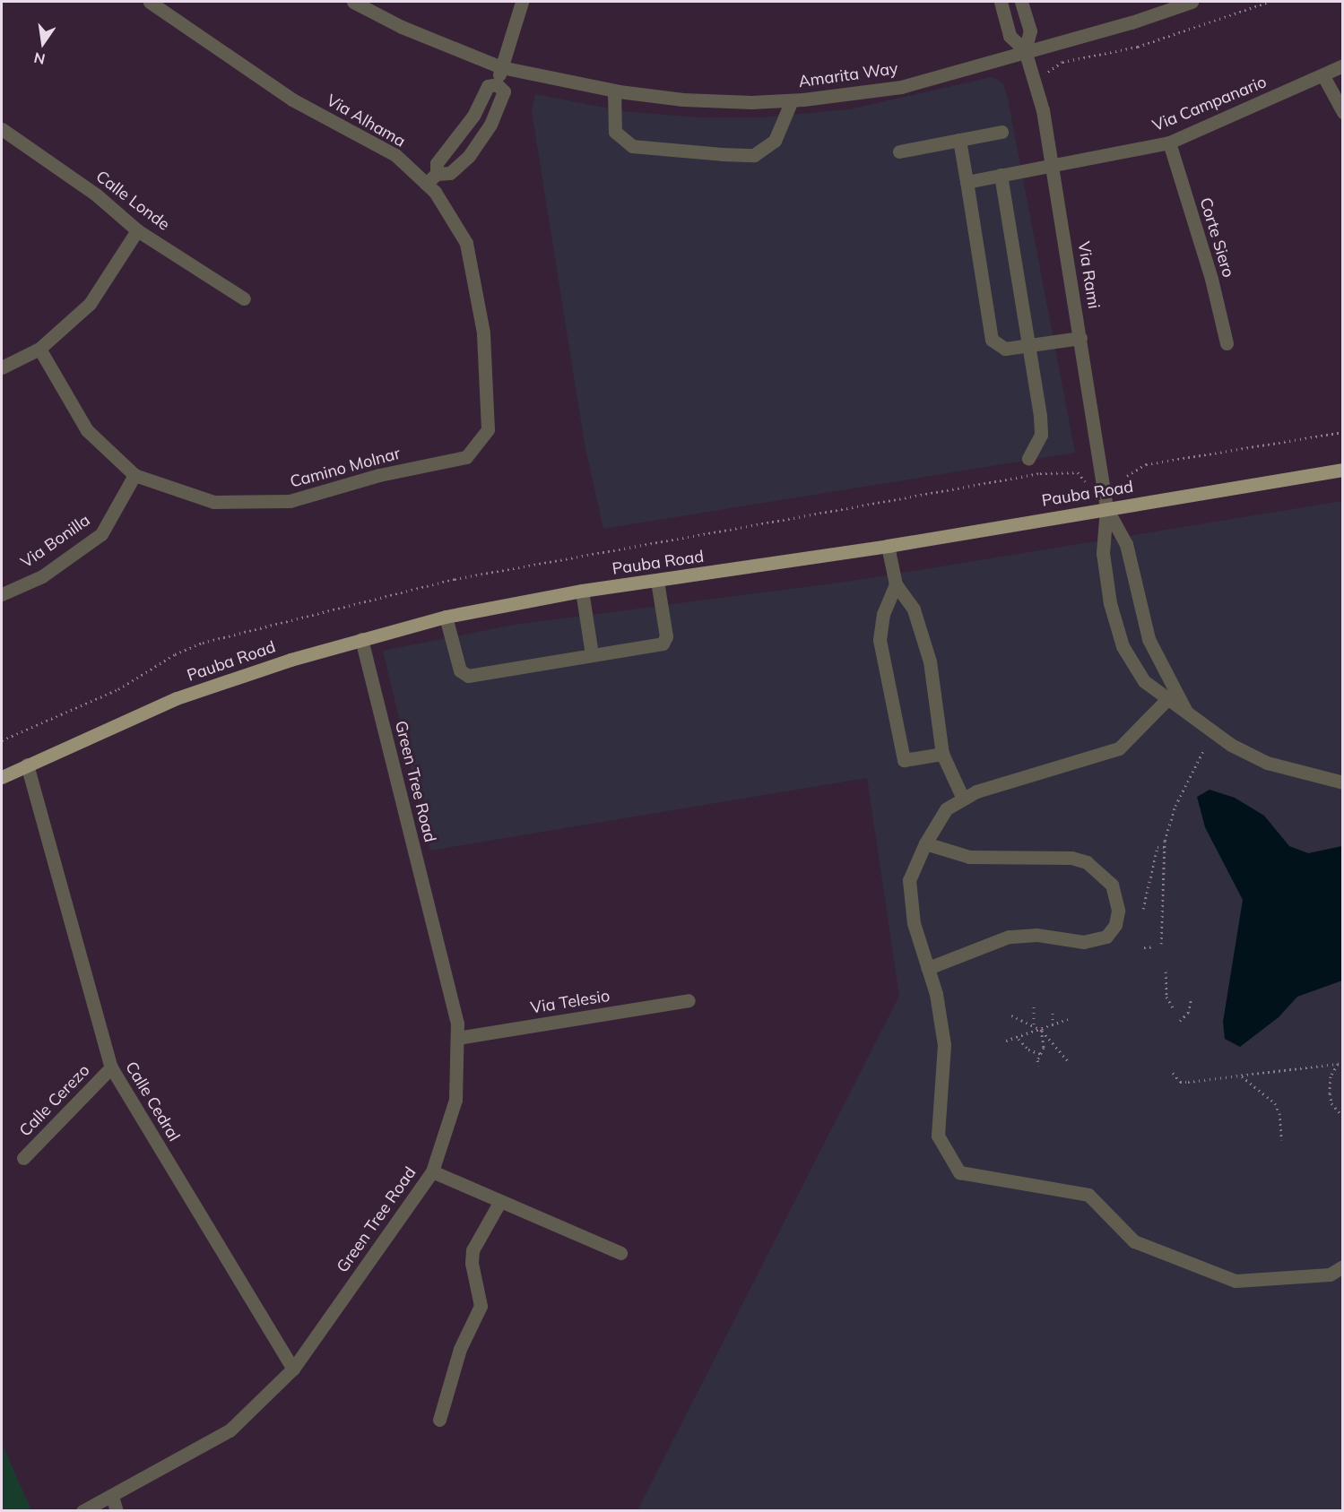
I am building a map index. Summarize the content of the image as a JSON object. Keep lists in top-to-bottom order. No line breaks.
{"streets":{"main road":["Pauba Road"],"street":["Amarita Way","Via Campanario","Via Alhama","Calle Londe","Corte Siero","Via Rami","Camino Molnar","Via Bonilla","Green Tree Road","Via Telesio","Calle Cerezo","Calle Cedral"]},"crossings":[["Amarita Way","Via Rami"],["Via Campanario","Corte Siero"],["Via Campanario","Via Rami"],["Via Alhama","Camino Molnar"],["Via Rami","Pauba Road"],["Camino Molnar","Via Bonilla"],["Pauba Road","Green Tree Road"],["Pauba Road","Calle Cedral"],["Green Tree Road","Via Telesio"],["Green Tree Road","Calle Cedral"],["Calle Cerezo","Calle Cedral"]],"north":"bottom"}
